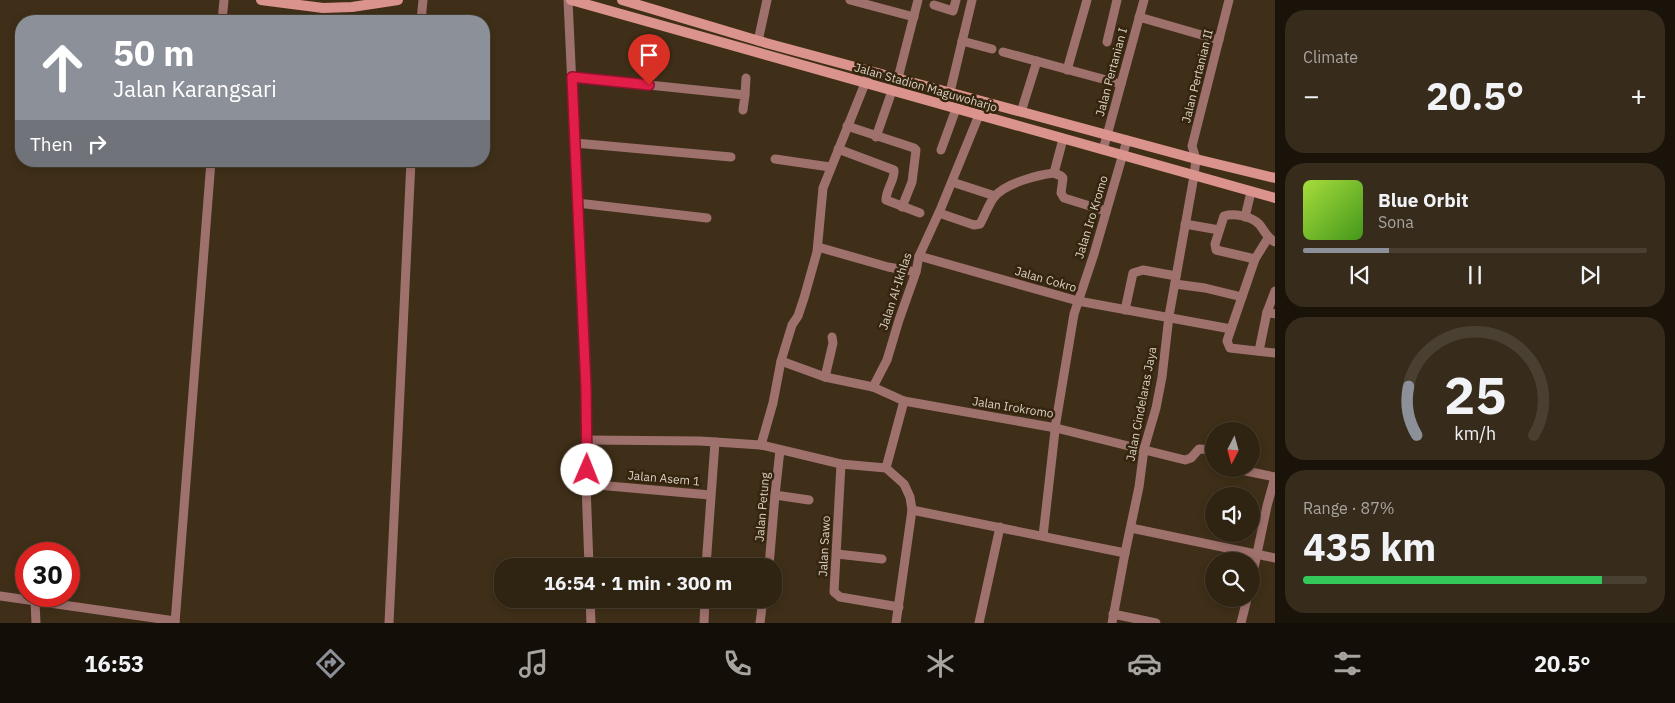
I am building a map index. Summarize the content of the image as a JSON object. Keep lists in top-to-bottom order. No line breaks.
{"streets":{"main road":["Jalan Stadion Maguwoharjo"],"street":["Jalan Pertanian I","Jalan Pertanian II","Jalan Iro Kromo","Jalan Cokro","Jalan Al-Ikhlas","Jalan Cindelaras Jaya","Jalan Irokromo","Jalan Asem 1","Jalan Petung","Jalan Sawo"]},"crossings":[["Jalan Pertanian I","Jalan Stadion Maguwoharjo"],["Jalan Pertanian II","Jalan Stadion Maguwoharjo"],["Jalan Pertanian II","Jalan Cindelaras Jaya"],["Jalan Stadion Maguwoharjo","Jalan Iro Kromo"],["Jalan Stadion Maguwoharjo","Jalan Al-Ikhlas"],["Jalan Stadion Maguwoharjo","Jalan Cindelaras Jaya"],["Jalan Iro Kromo","Jalan Cokro"],["Jalan Iro Kromo","Jalan Irokromo"],["Jalan Cokro","Jalan Al-Ikhlas"],["Jalan Cokro","Jalan Cindelaras Jaya"],["Jalan Cokro","Jalan Irokromo"],["Jalan Al-Ikhlas","Jalan Irokromo"]],"north":"bottom","page":{"tile":["Climate",["Range · 87%","435 km"]],"turn":["50 m","Jalan Karangsari"],"heat":["−","20.5°","+"],"then":"Then","song":["Blue Orbit","Sona"],"limit":"30","trip":"16:54 · 1 min · 300 m","tabs":["16:53","20.5°"],"gauge":["25","km/h"]}}
